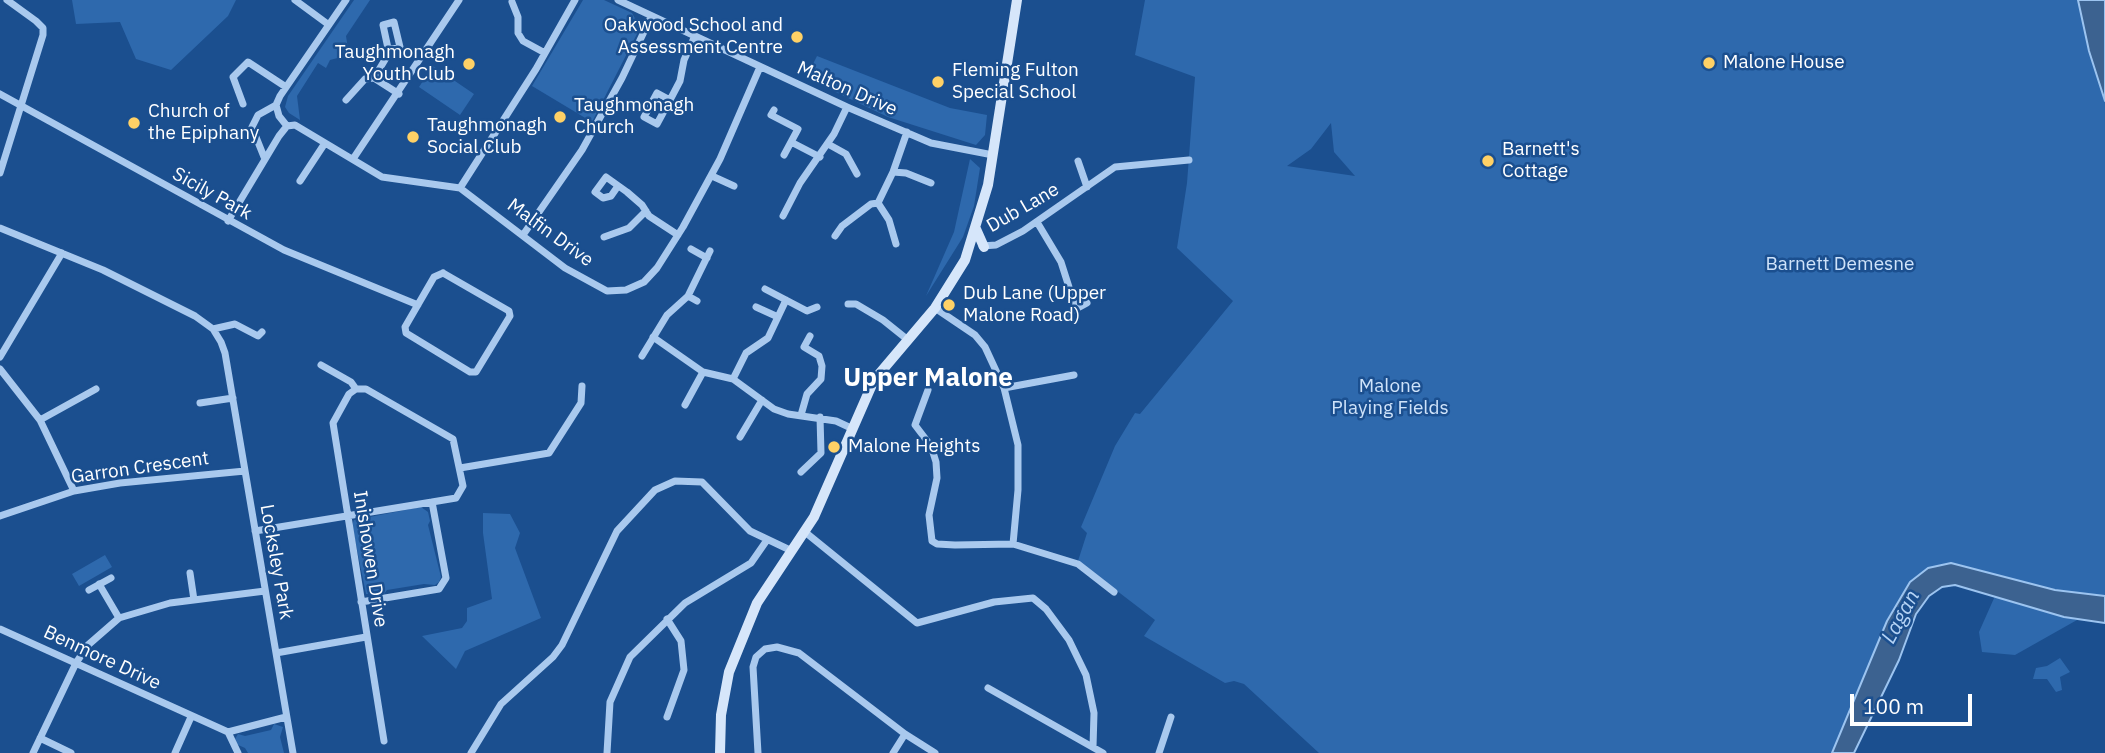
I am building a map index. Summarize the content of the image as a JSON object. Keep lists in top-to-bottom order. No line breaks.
{"streets":{"street":["Malton Drive","Sicily Park","Dub Lane","Malfin Drive","Garron Crescent","Inishowen Drive","Locksley Park","Benmore Drive"]},"crossings":[["Malton Drive","Malfin Drive"],["Garron Crescent","Locksley Park"]],"districts":["Upper Malone"],"water":["Lagan"],"parks":["Barnett Demesne","Malone Playing Fields"],"places":["Oakwood School and Assessment Centre","Malone House","Taughmonagh Youth Club","Fleming Fulton Special School","Taughmonagh Church","Church of the Epiphany","Taughmonagh Social Club","Barnett's Cottage","Dub Lane (Upper Malone Road)","Malone Heights"],"scale_bar":"100 m"}
